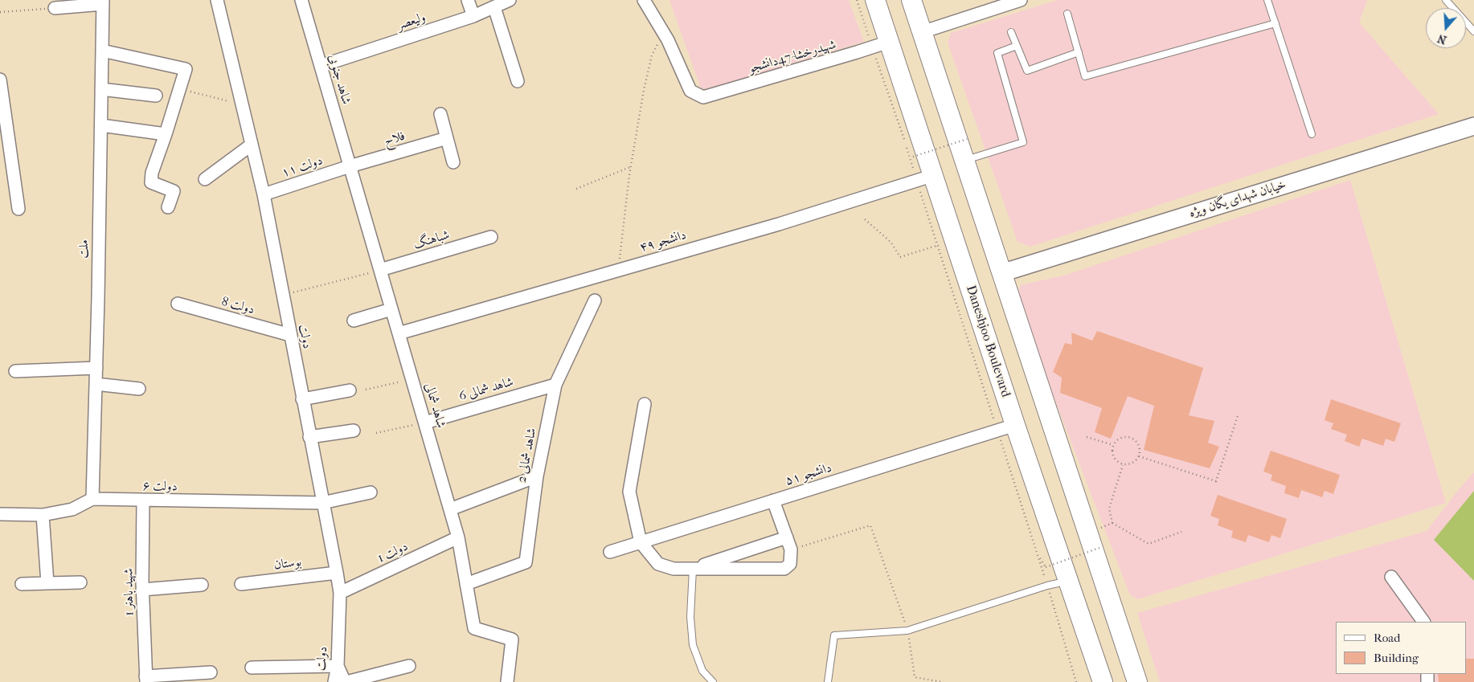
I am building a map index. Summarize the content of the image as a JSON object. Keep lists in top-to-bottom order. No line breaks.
{"streets":{"main road":["Daneshjoo Boulevard"],"street":["ولیعصر","شهیدرخشا-47دانشجو","شاهد جنوبی","فلاح","دولت ۱۱","خیابان شهدای یگان ویژه","شباهنگ","دانشجو ۴۹","ملت","دولت 8","دولت","شاهد شمالی 6","شاهد شمالی","شاهد شمالی 2","دانشجو ۵۱","دولت ۶","دولت 1","بوستان","شهید باهنر 1"]},"crossings":[["ولیعصر","شاهد جنوبی"],["شهیدرخشا-47دانشجو","Daneshjoo Boulevard"],["شاهد جنوبی","فلاح"],["شاهد جنوبی","دولت ۱۱"],["شاهد جنوبی","شاهد شمالی"],["فلاح","دولت ۱۱"],["فلاح","شاهد شمالی"],["دولت ۱۱","دولت"],["دولت ۱۱","شاهد شمالی"],["شباهنگ","شاهد شمالی"],["دانشجو ۴۹","Daneshjoo Boulevard"],["دانشجو ۴۹","شاهد شمالی"],["ملت","دولت ۶"],["دولت 8","دولت"],["دولت","دولت ۶"],["دولت","دولت 1"],["دولت","بوستان"],["Daneshjoo Boulevard","دانشجو ۵۱"],["شاهد شمالی 6","شاهد شمالی"],["شاهد شمالی 6","شاهد شمالی 2"],["شاهد شمالی","شاهد شمالی 2"],["شاهد شمالی","دولت 1"],["دولت ۶","شهید باهنر 1"]],"legend":["Road","Building"],"north":"bottom"}
